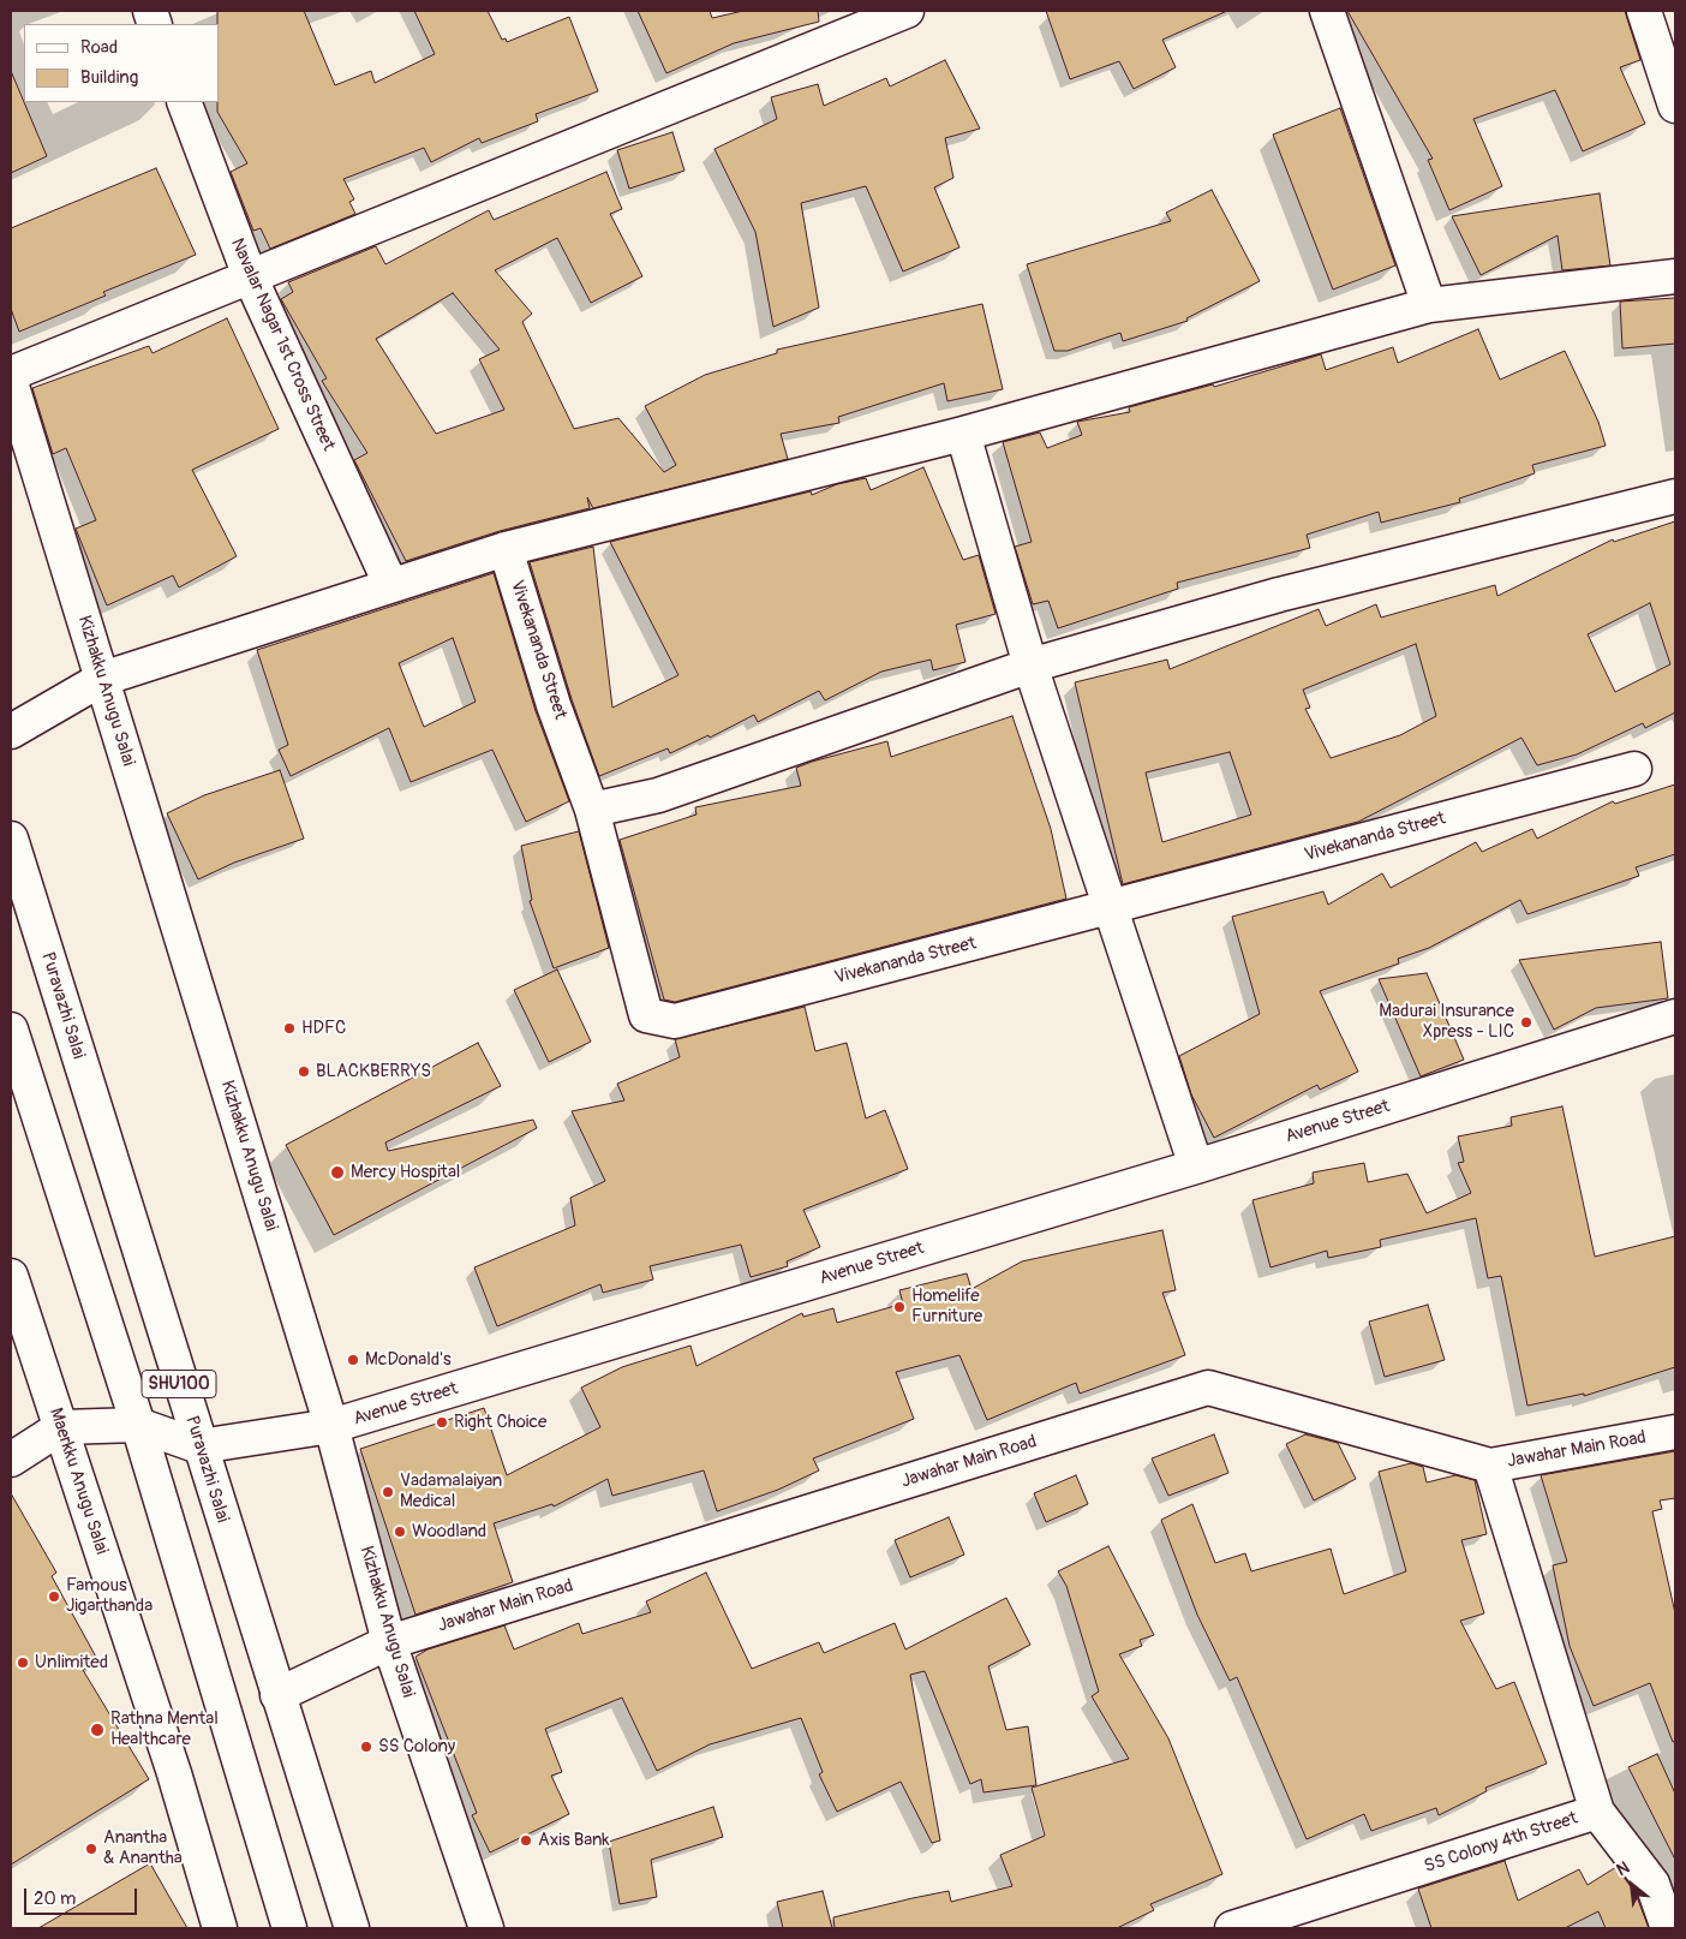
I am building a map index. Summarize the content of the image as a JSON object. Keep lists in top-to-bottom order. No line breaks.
{"streets":{"street":["Navalar Nagar 1st Cross Street","Vivekananda Street","Kizhakku Anugu Salai","Puravazhi Salai","Avenue Street","SHU100","Jawahar Main Road","Maerkku Anugu Salai","SS Colony 4th Street"]},"crossings":[["Kizhakku Anugu Salai","Avenue Street"],["Kizhakku Anugu Salai","Jawahar Main Road"],["Puravazhi Salai","Avenue Street"],["Puravazhi Salai","Jawahar Main Road"],["Avenue Street","SHU100"],["Avenue Street","Maerkku Anugu Salai"],["Jawahar Main Road","SS Colony 4th Street"]],"places":["Madurai Insurance Xpress - LIC","HDFC","BLACKBERRYS","Mercy Hospital","Homelife Furniture","McDonald's","Right Choice","Vadamalaiyan Medical","Woodland","Famous Jigarthanda","Unlimited","Rathna Mental Healthcare","SS Colony","Axis Bank","Anantha & Anantha"],"legend":["Road","Building"],"scale_bar":"20 m","north":"top left"}
